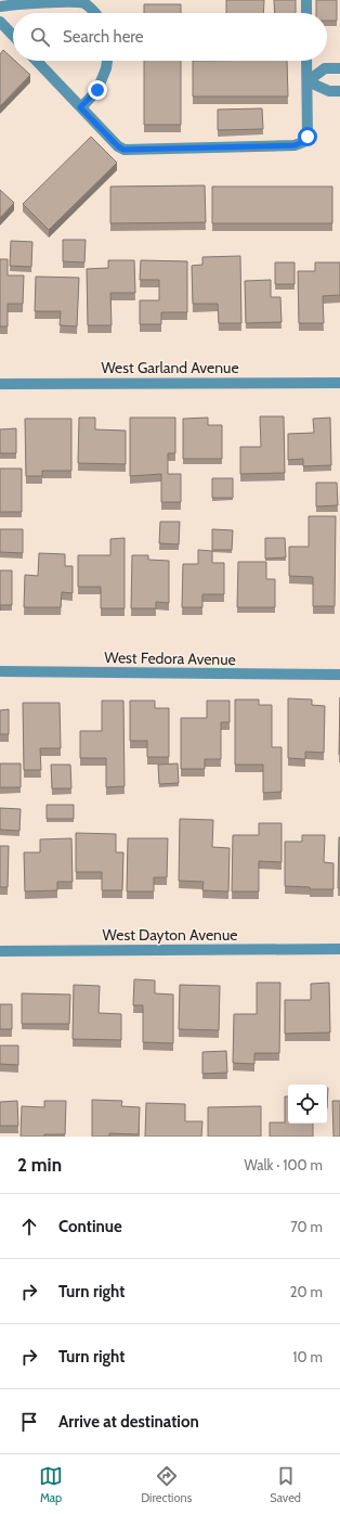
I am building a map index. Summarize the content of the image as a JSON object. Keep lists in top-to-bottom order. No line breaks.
{"streets":{"street":["West Garland Avenue","West Fedora Avenue","West Dayton Avenue"]},"page":{"search":"Search here","heading":["2 min","Walk · 100 m"],"list":[["Continue","70 m"],["Turn right","20 m"],["Turn right","10 m"],"Arrive at destination"],"nav":["Map","Directions","Saved"]}}
